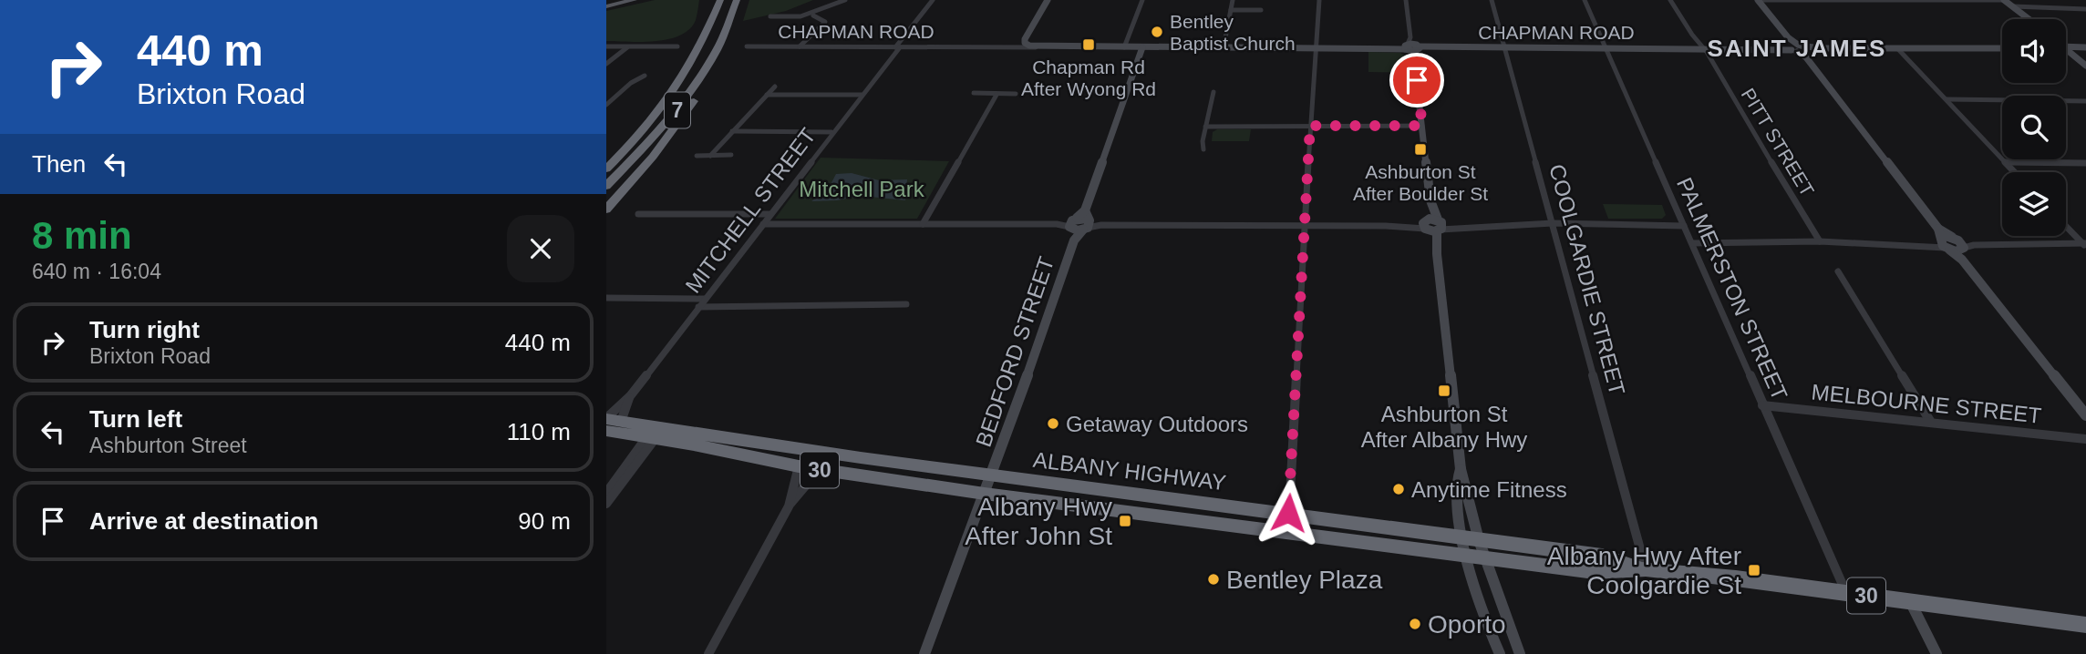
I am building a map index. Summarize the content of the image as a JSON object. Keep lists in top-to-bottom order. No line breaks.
{"streets":{"highway":["7","30","ALBANY HIGHWAY"],"street":["CHAPMAN ROAD","PITT STREET","MITCHELL STREET","COOLGARDIE STREET","PALMERSTON STREET","BEDFORD STREET","MELBOURNE STREET"]},"crossings":[["CHAPMAN ROAD","PITT STREET"],["CHAPMAN ROAD","MITCHELL STREET"],["CHAPMAN ROAD","COOLGARDIE STREET"],["CHAPMAN ROAD","PALMERSTON STREET"],["CHAPMAN ROAD","BEDFORD STREET"],["MITCHELL STREET","ALBANY HIGHWAY"],["COOLGARDIE STREET","ALBANY HIGHWAY"],["PALMERSTON STREET","MELBOURNE STREET"],["PALMERSTON STREET","ALBANY HIGHWAY"],["BEDFORD STREET","ALBANY HIGHWAY"]],"districts":["SAINT JAMES"],"parks":["Mitchell Park"],"places":{"other":["Bentley Baptist Church","Getaway Outdoors","Anytime Fitness","Bentley Plaza","Oporto"],"transit":["Chapman Rd After Wyong Rd","Ashburton St After Boulder St","Ashburton St After Albany Hwy","Albany Hwy After John St","Albany Hwy After Coolgardie St"]},"page":{"turn":["440 m","Brixton Road"],"then":"Then","heading":["8 min","640 m · 16:04"],"list":[{"name":"Turn right","note":"Brixton Road","value":"440 m"},{"name":"Turn left","note":"Ashburton Street","value":"110 m"},{"name":"Arrive at destination","value":"90 m"}]}}
